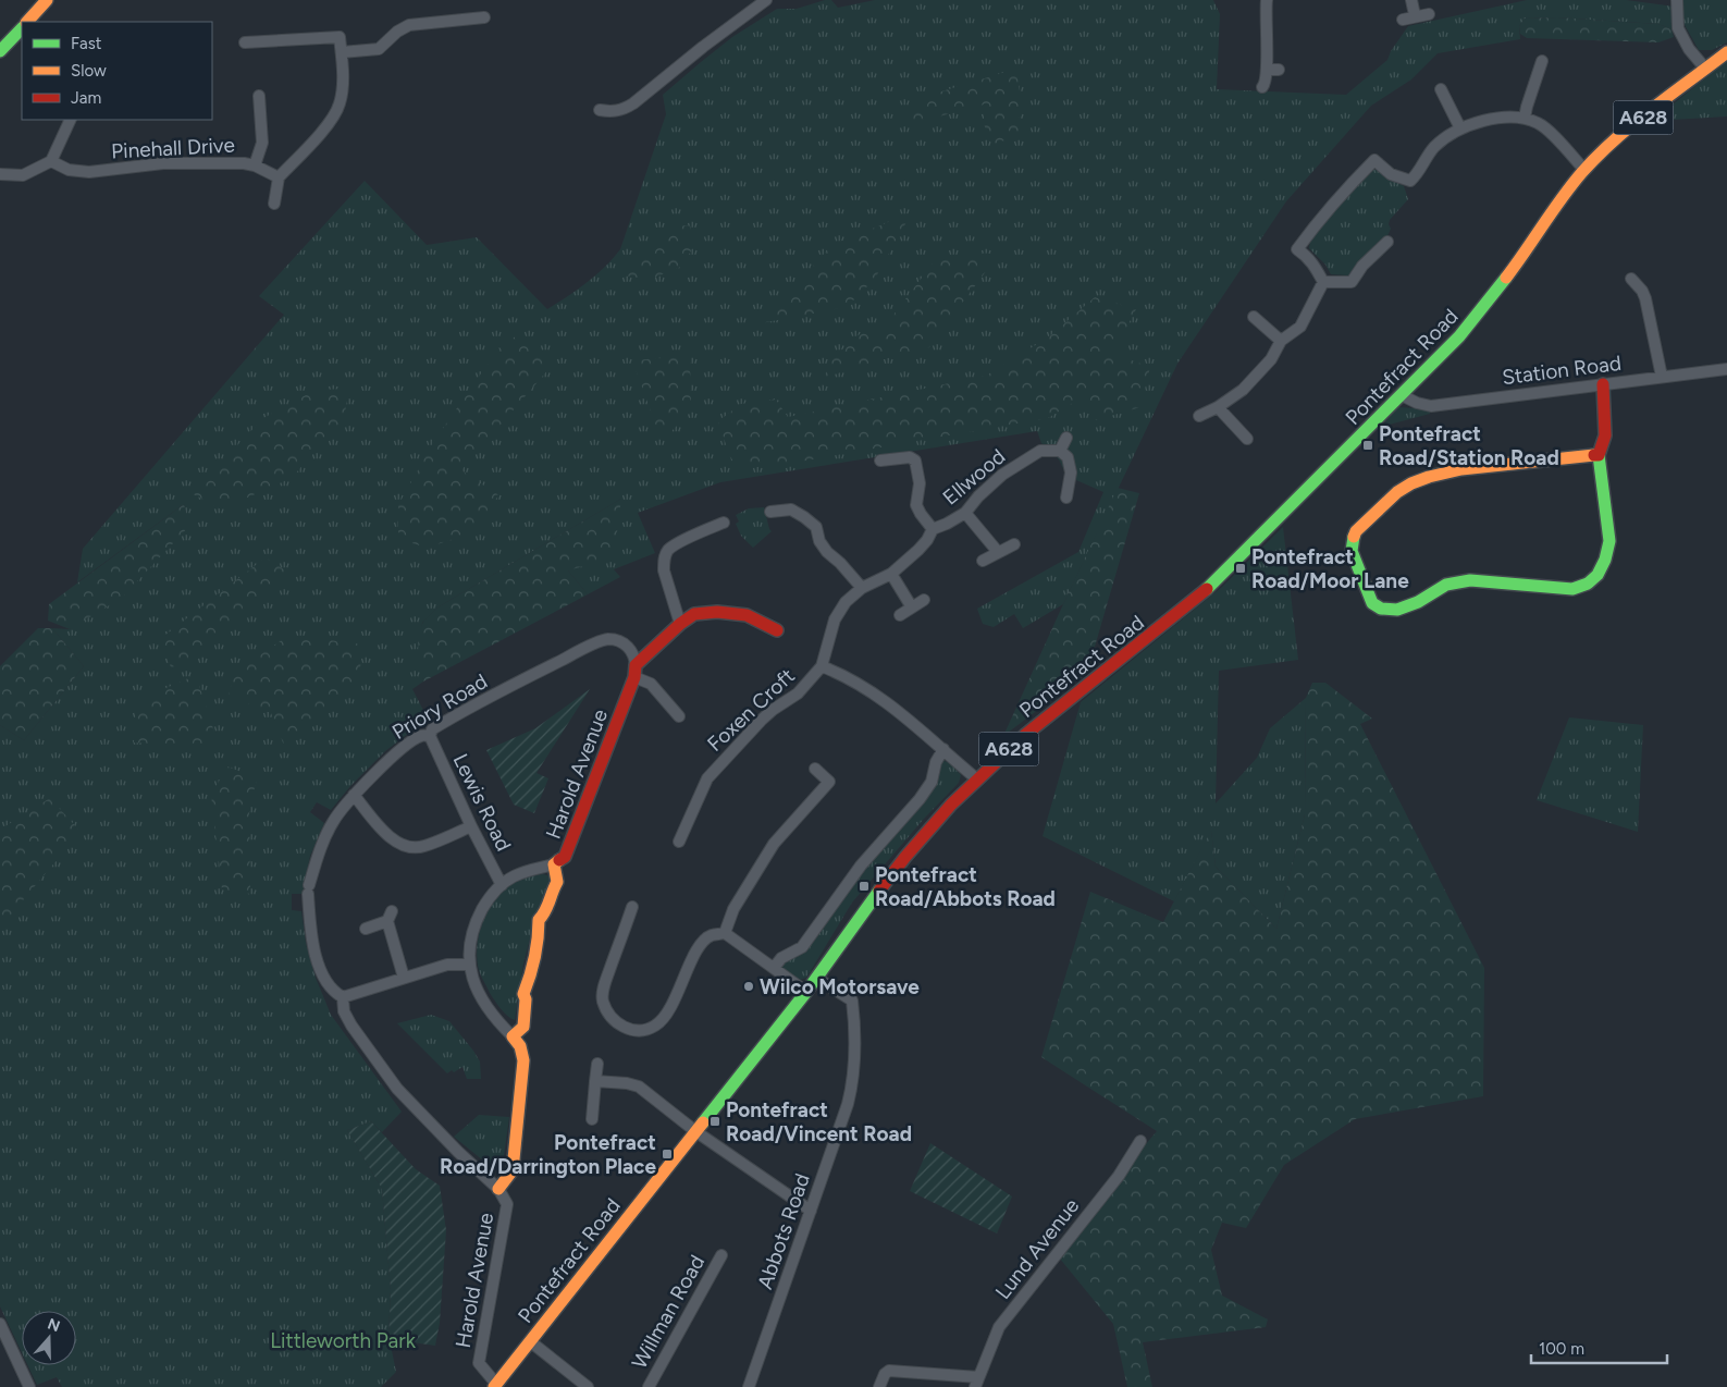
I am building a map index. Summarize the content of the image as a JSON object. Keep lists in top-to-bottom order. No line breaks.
{"streets":{"main road":["A628","Pontefract Road","Harold Avenue"],"street":["Pinehall Drive","Station Road","Ellwood","Priory Road","Foxen Croft","Lewis Road","Abbots Road","Lund Avenue","Willman Road"]},"crossings":[["Pontefract Road","Station Road"],["Pontefract Road","Harold Avenue"],["Pontefract Road","Abbots Road"],["Ellwood","Foxen Croft"],["Priory Road","Harold Avenue"],["Priory Road","Lewis Road"]],"parks":["Littleworth Park"],"places":{"transit":["Pontefract Road/Station Road","Pontefract Road/Moor Lane","Pontefract Road/Abbots Road","Pontefract Road/Vincent Road","Pontefract Road/Darrington Place"],"other":["Wilco Motorsave"]},"legend":["Fast","Slow","Jam"],"scale_bar":"100 m","north":"top"}
